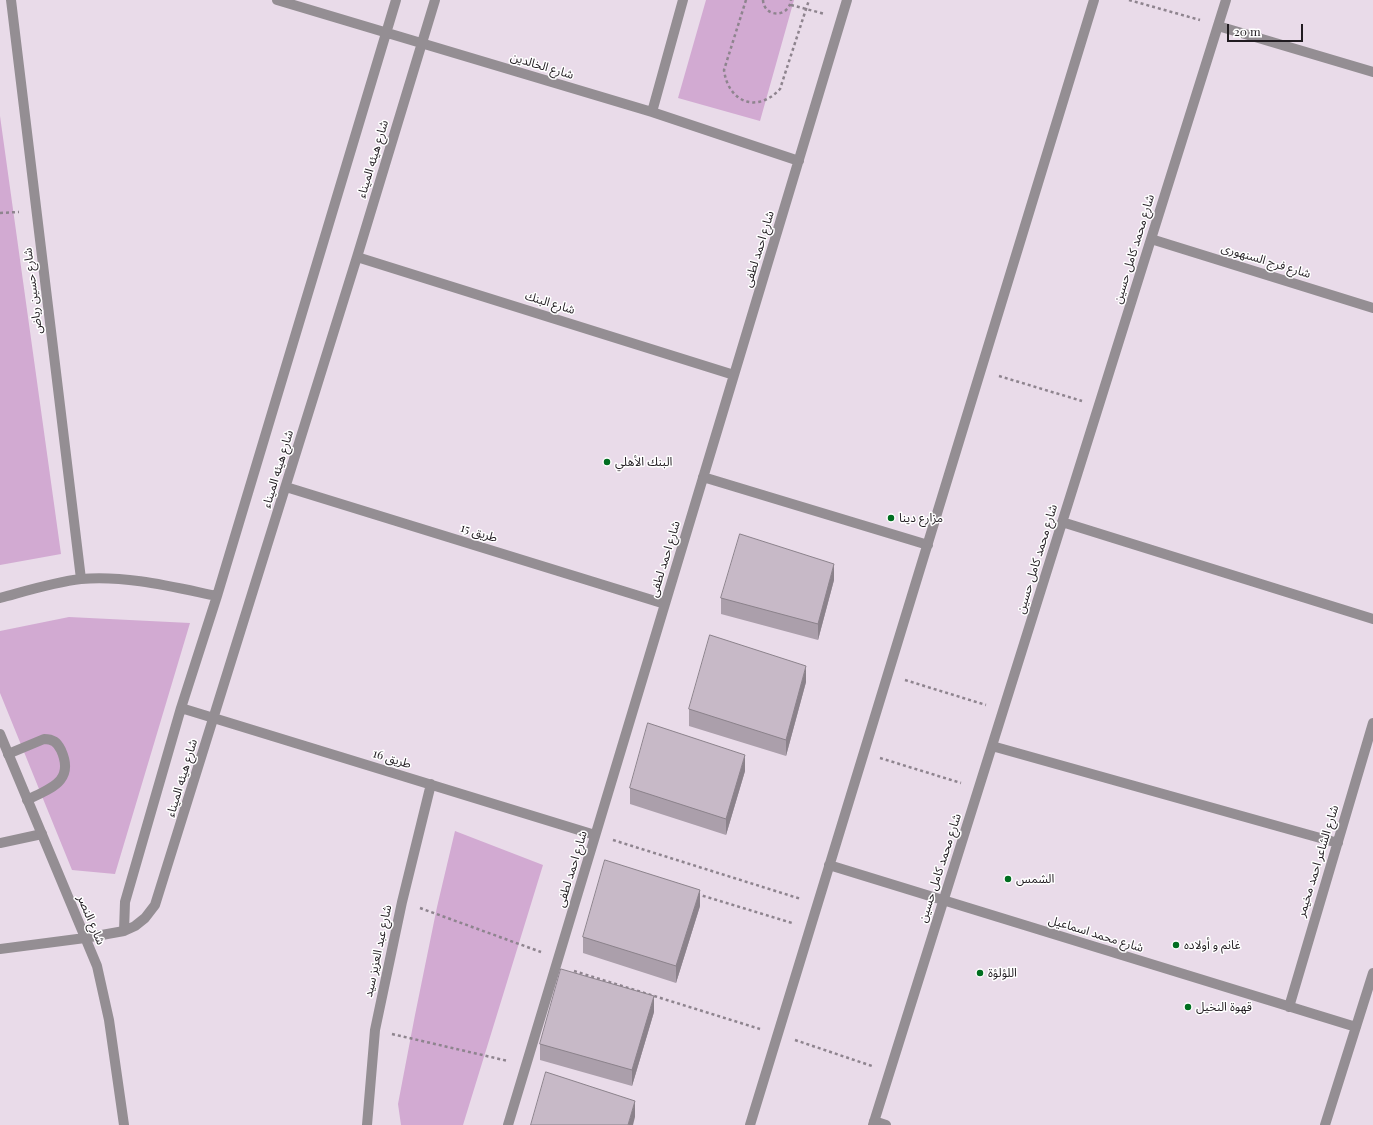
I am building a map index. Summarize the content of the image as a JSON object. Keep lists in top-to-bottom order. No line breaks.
{"streets":{"street":["شارع الخالدين","شارع هيئه الميناء","شارع احمد لطفى","شارع محمد كامل حسين","شارع فرج السنهورى","شارع حسين رياض","شارع البنك","طريق 15","طريق 16","شارع الشاعر احمد مخيمر","شارع النصر","شارع محمد اسماعيل","شارع عبد العزيز سيد"]},"crossings":[["شارع الخالدين","شارع هيئه الميناء"],["شارع الخالدين","شارع احمد لطفى"],["شارع هيئه الميناء","شارع البنك"],["شارع هيئه الميناء","طريق 15"],["شارع هيئه الميناء","طريق 16"],["شارع هيئه الميناء","شارع النصر"],["شارع احمد لطفى","شارع البنك"],["شارع احمد لطفى","طريق 15"],["شارع احمد لطفى","طريق 16"],["شارع محمد كامل حسين","شارع فرج السنهورى"],["شارع محمد كامل حسين","شارع محمد اسماعيل"],["طريق 16","شارع عبد العزيز سيد"],["شارع الشاعر احمد مخيمر","شارع محمد اسماعيل"]],"places":["البنك الأهلي","مزارع دينا","الشمس","غانم و أولاده","اللؤلؤة","قهوة النخيل"],"scale_bar":"20 m"}
